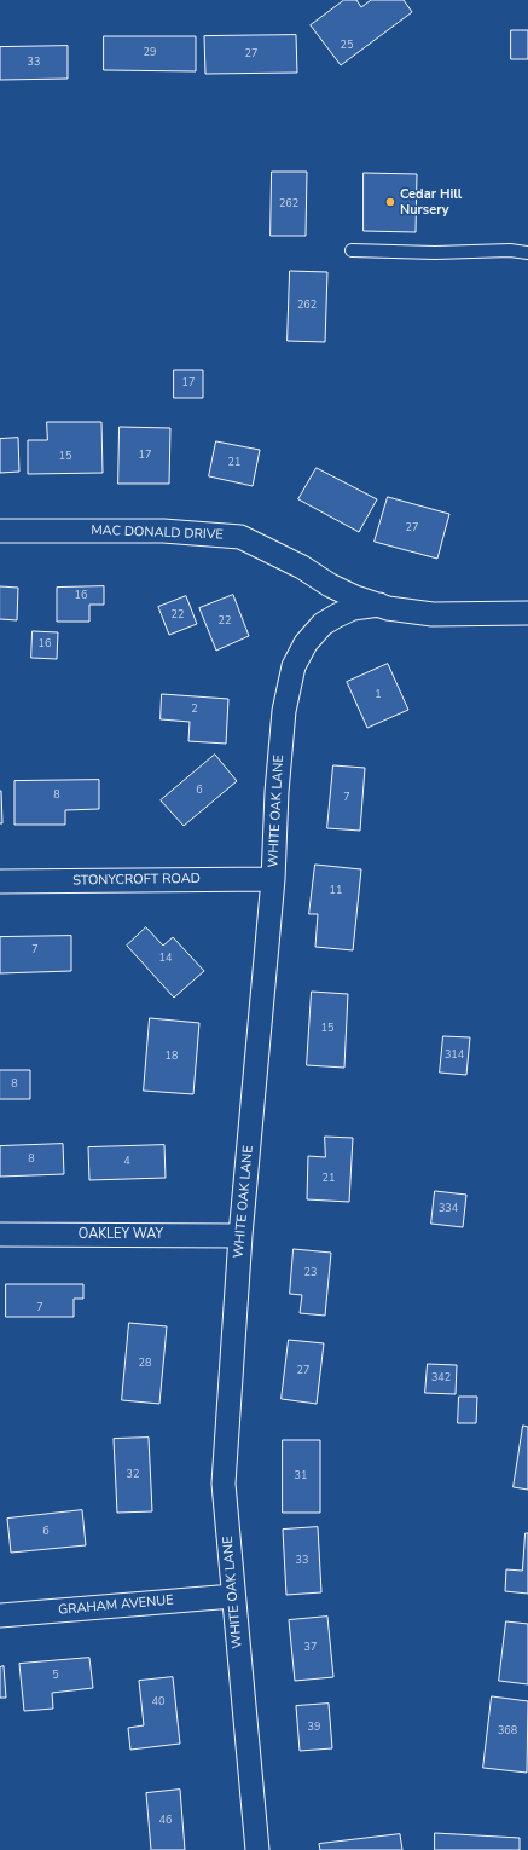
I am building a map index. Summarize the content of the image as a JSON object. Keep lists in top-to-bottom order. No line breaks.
{"streets":{"street":["MAC DONALD DRIVE","WHITE OAK LANE","STONYCROFT ROAD","OAKLEY WAY","GRAHAM AVENUE"]},"crossings":[["MAC DONALD DRIVE","WHITE OAK LANE"],["WHITE OAK LANE","STONYCROFT ROAD"],["WHITE OAK LANE","OAKLEY WAY"],["WHITE OAK LANE","GRAHAM AVENUE"]],"places":["Cedar Hill Nursery"],"house_numbers":["25","29","27","33","262","262","17","17","15","21","27","16","22","22","16","1","2","6","8","7","11","7","14","15","314","18","8","8","4","21","334","23","7","28","27","342","32","31","6","33","37","5","40","39","368","46"]}
